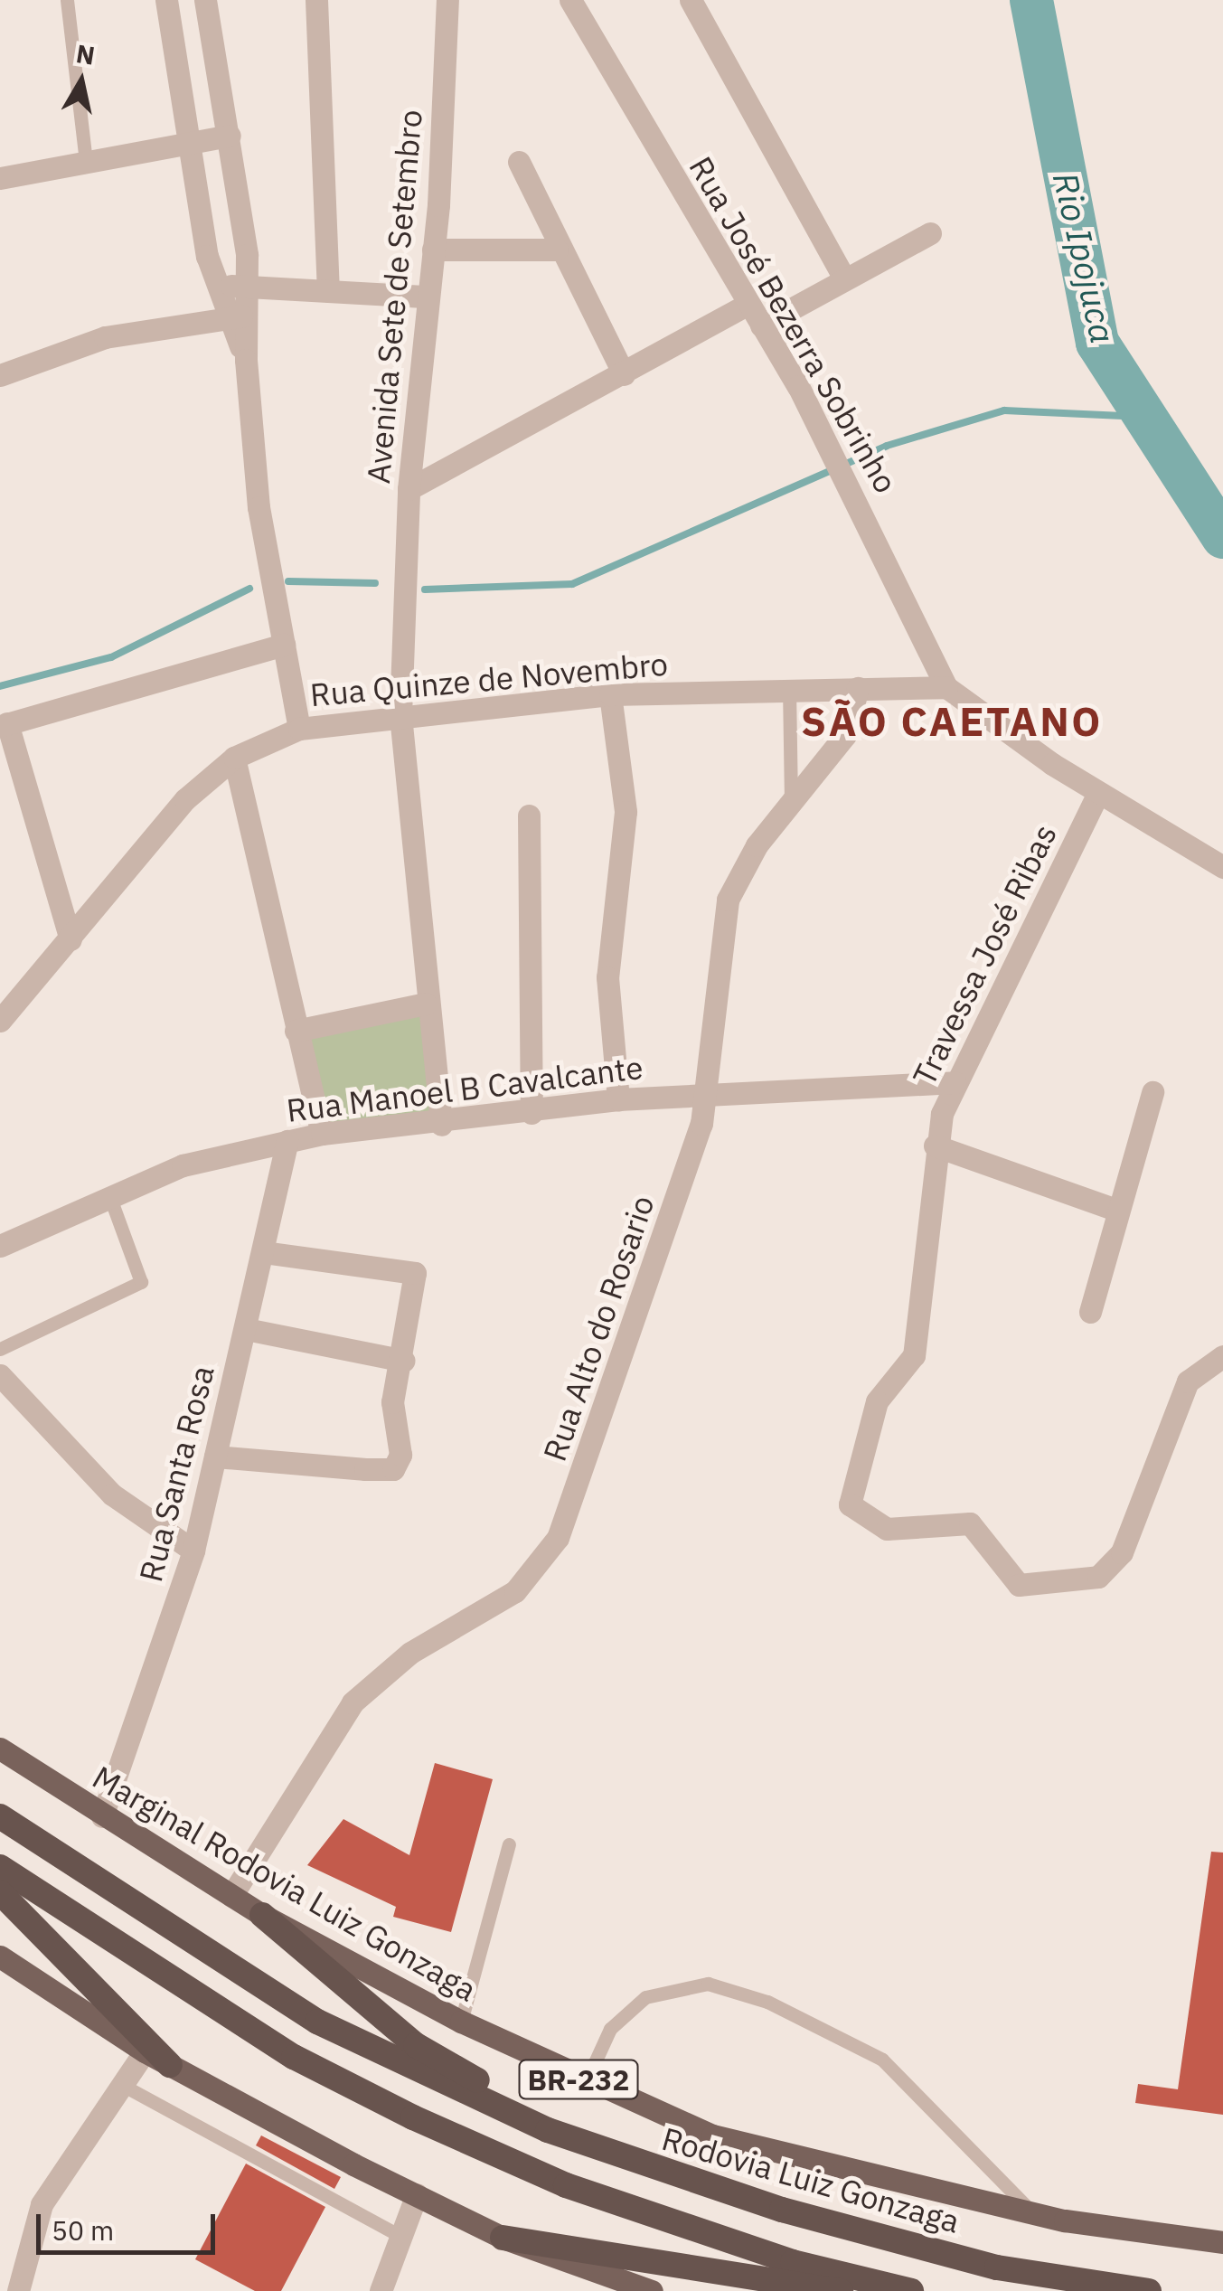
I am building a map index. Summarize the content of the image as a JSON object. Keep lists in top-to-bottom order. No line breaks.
{"streets":{"highway":["BR-232","Rodovia Luiz Gonzaga"],"main road":["Marginal Rodovia Luiz Gonzaga"],"street":["Avenida Sete de Setembro","Rua José Bezerra Sobrinho","Rua Quinze de Novembro","Travessa José Ribas","Rua Manoel B Cavalcante","Rua Alto do Rosario","Rua Santa Rosa"]},"crossings":[["Avenida Sete de Setembro","Rua Quinze de Novembro"],["Rua José Bezerra Sobrinho","Rua Quinze de Novembro"],["Rua Quinze de Novembro","Rua Alto do Rosario"],["Travessa José Ribas","Rua Manoel B Cavalcante"],["Rua Manoel B Cavalcante","Rua Alto do Rosario"],["Rua Manoel B Cavalcante","Rua Santa Rosa"],["Rua Alto do Rosario","Marginal Rodovia Luiz Gonzaga"],["Rua Santa Rosa","Marginal Rodovia Luiz Gonzaga"]],"districts":["SÃO CAETANO"],"water":["Rio Ipojuca"],"scale_bar":"50 m","north":"top"}
